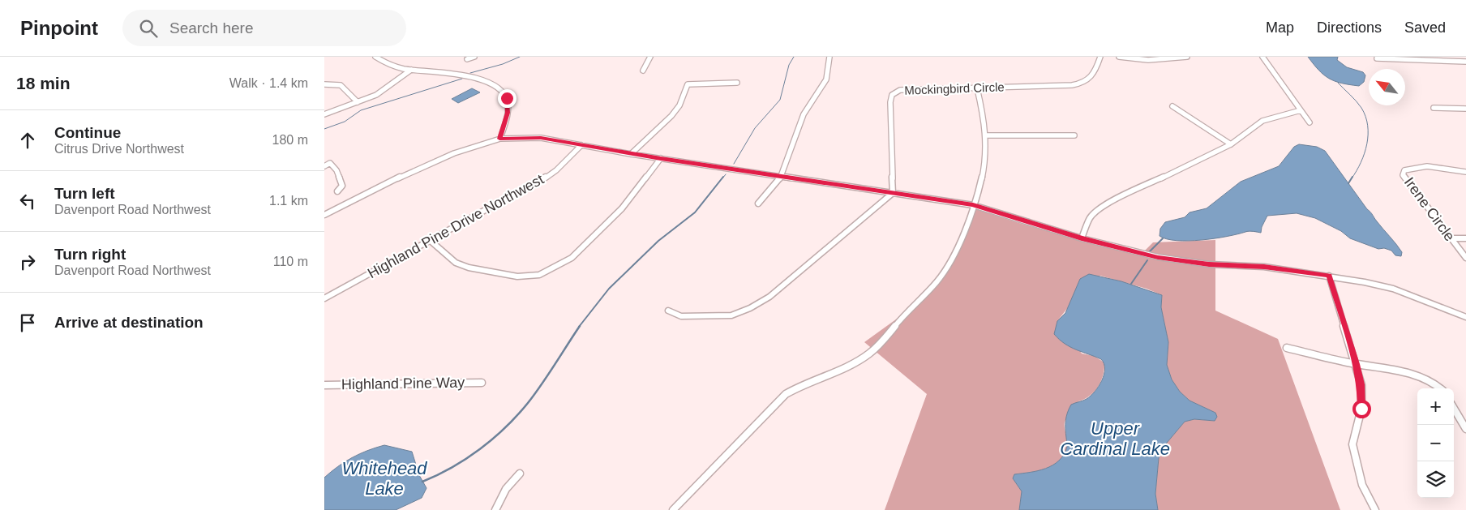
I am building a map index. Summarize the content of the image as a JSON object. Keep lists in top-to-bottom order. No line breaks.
{"streets":{"street":["Mockingbird Circle","Irene Circle","Highland Pine Drive Northwest","Highland Pine Way"]},"water":["Upper Cardinal Lake","Whitehead Lake"],"north":"top left","page":{"header":"Pinpoint","search":"Search here","nav":["Map","Directions","Saved"],"heading":["18 min","Walk · 1.4 km"],"list":[["Continue","Citrus Drive Northwest","180 m"],["Turn left","Davenport Road Northwest","1.1 km"],["Turn right","Davenport Road Northwest","110 m"],"Arrive at destination"],"map_buttons":["+","−"]}}
